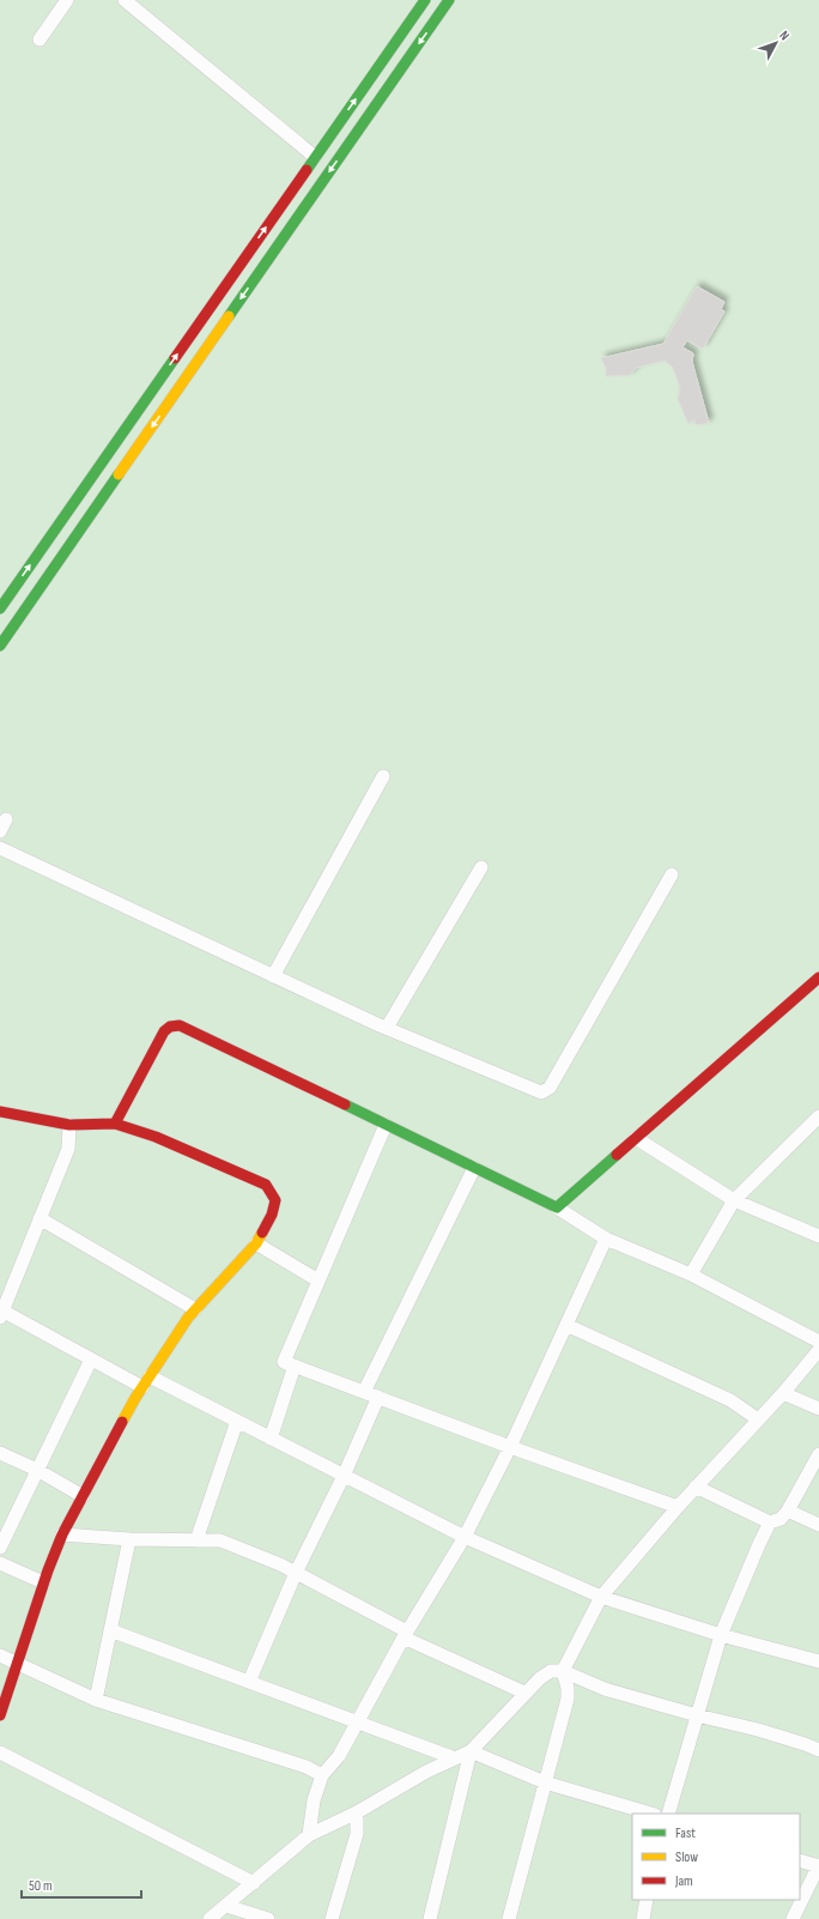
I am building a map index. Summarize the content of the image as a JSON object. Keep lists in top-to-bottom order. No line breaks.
{"legend":["Fast","Slow","Jam"],"scale_bar":"50 m","north":"top right"}
